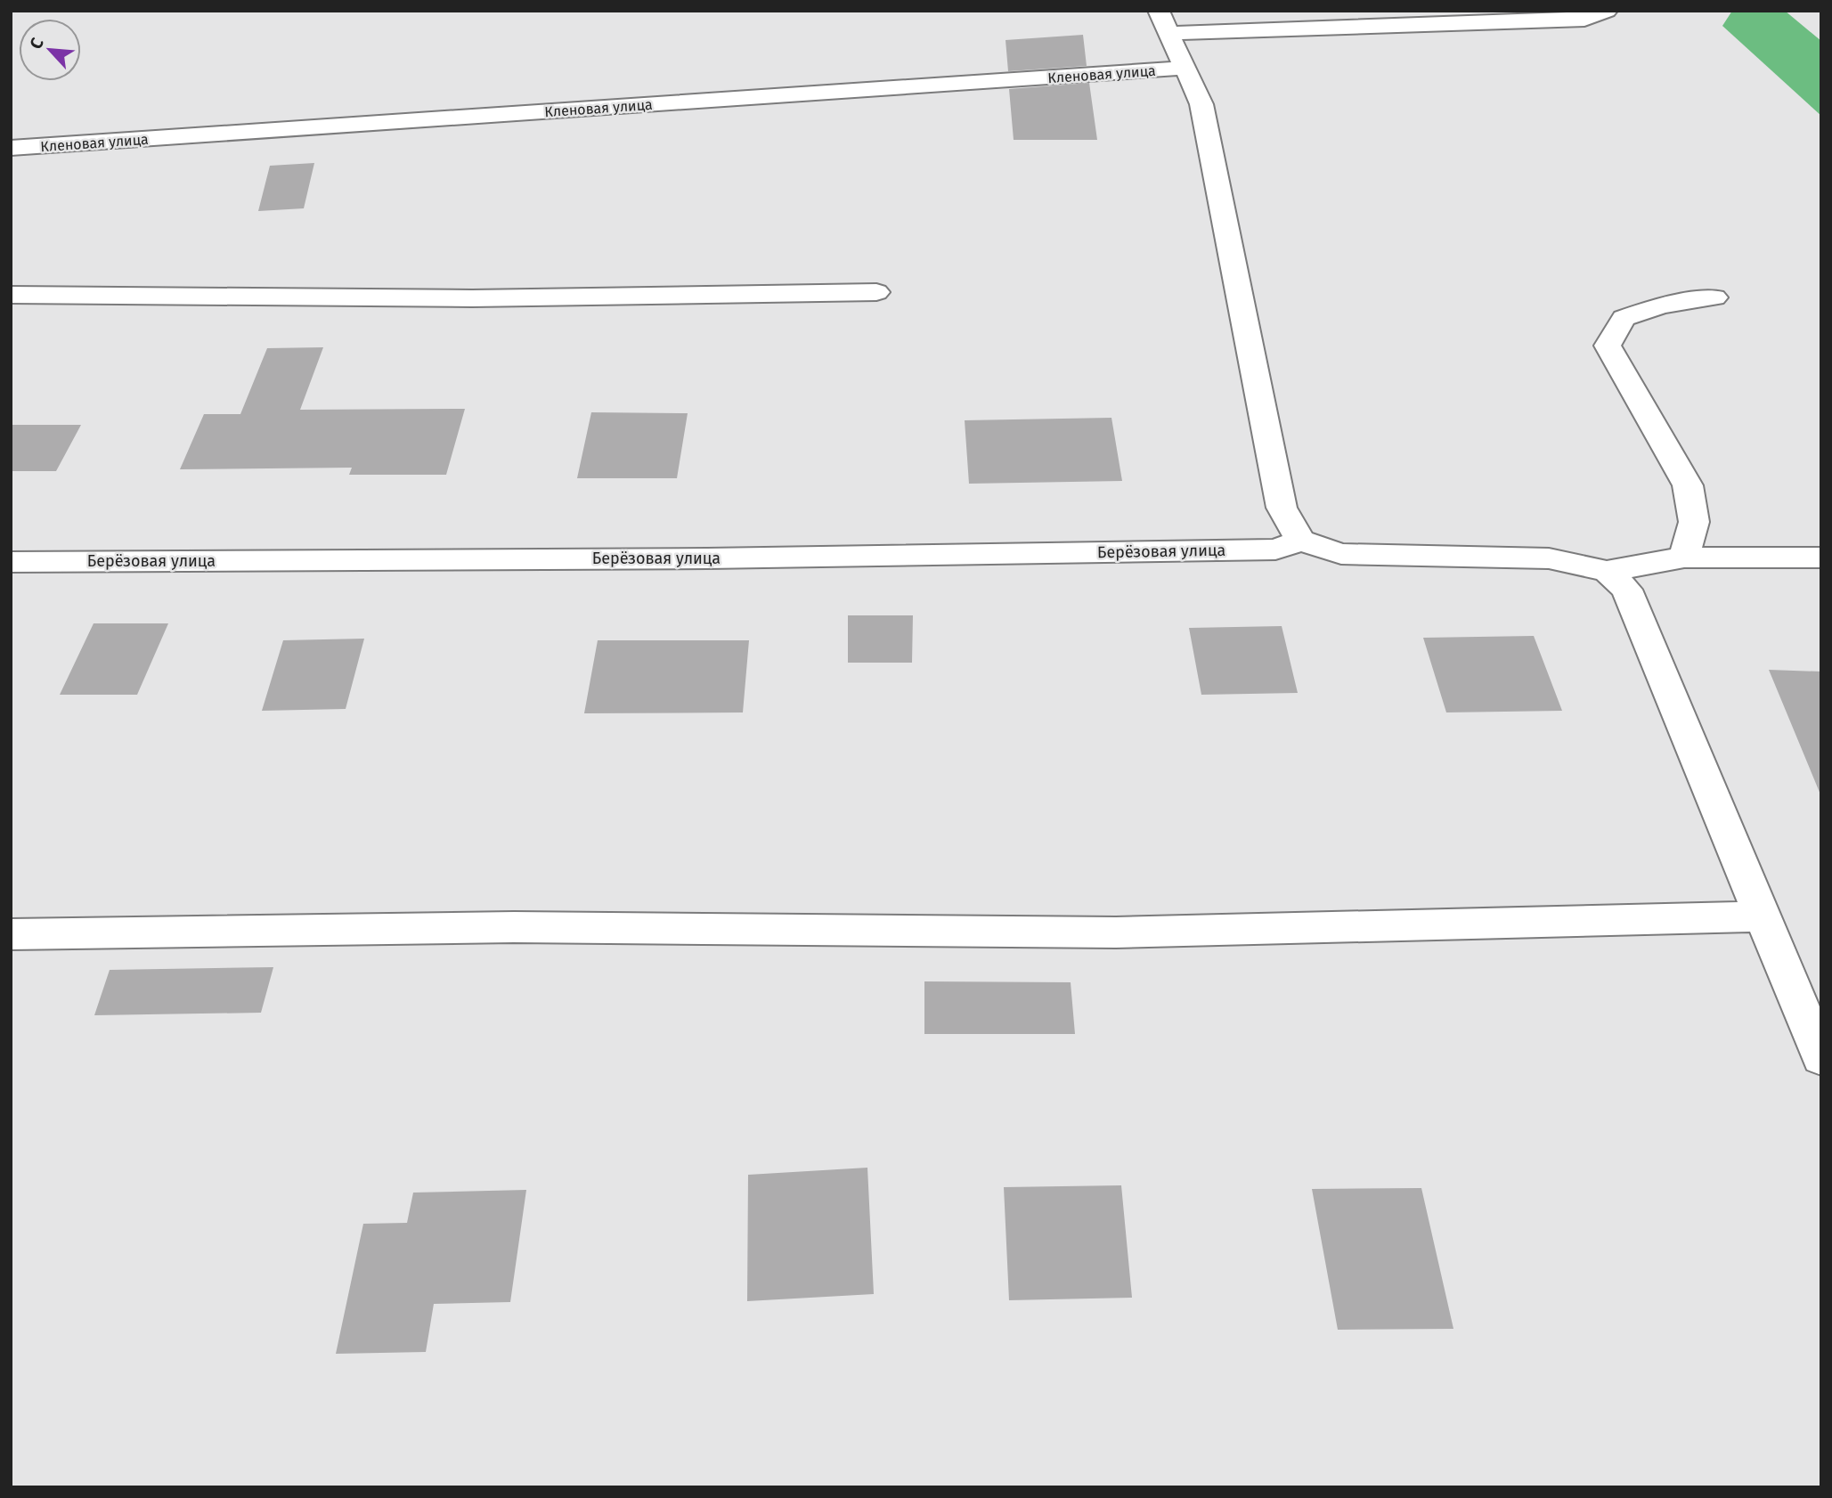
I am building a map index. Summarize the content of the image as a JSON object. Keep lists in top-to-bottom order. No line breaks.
{"streets":{"street":["Кленовая улица","Берёзовая улица"]},"north":"top left"}
